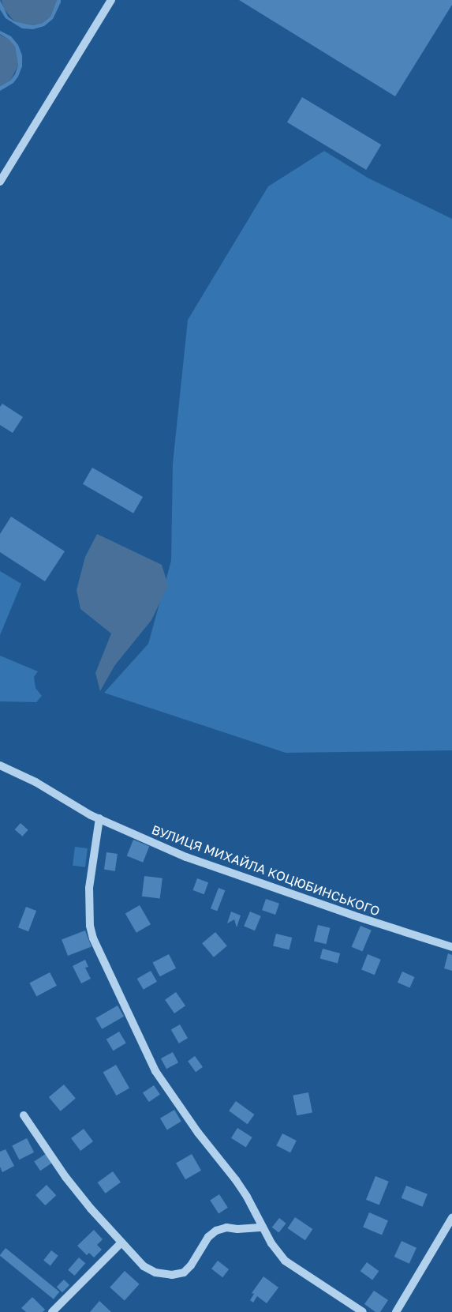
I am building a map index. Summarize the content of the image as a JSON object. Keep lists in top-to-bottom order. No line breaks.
{"streets":{"street":["ВУЛИЦЯ МИХАЙЛА КОЦЮБИНСЬКОГО"]}}
